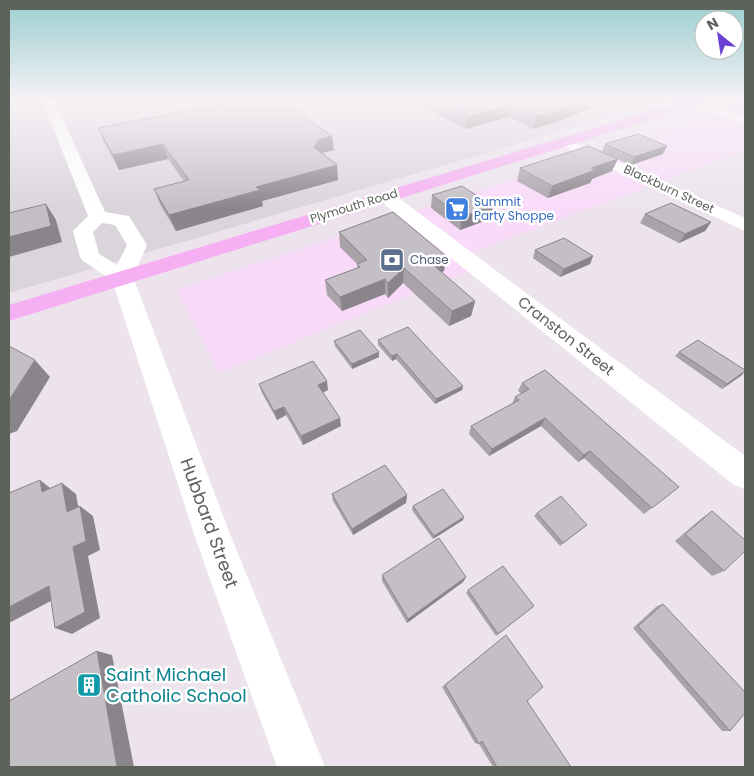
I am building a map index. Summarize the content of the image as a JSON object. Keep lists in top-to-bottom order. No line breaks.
{"streets":{"main road":["Plymouth Road"],"street":["Blackburn Street","Cranston Street","Hubbard Street"]},"crossings":[["Blackburn Street","Plymouth Road"],["Plymouth Road","Cranston Street"],["Plymouth Road","Hubbard Street"]],"places":{"supermarket":["Summit Party Shoppe"],"bank":["Chase"],"building":["Saint Michael Catholic School"]},"north":"top left"}
